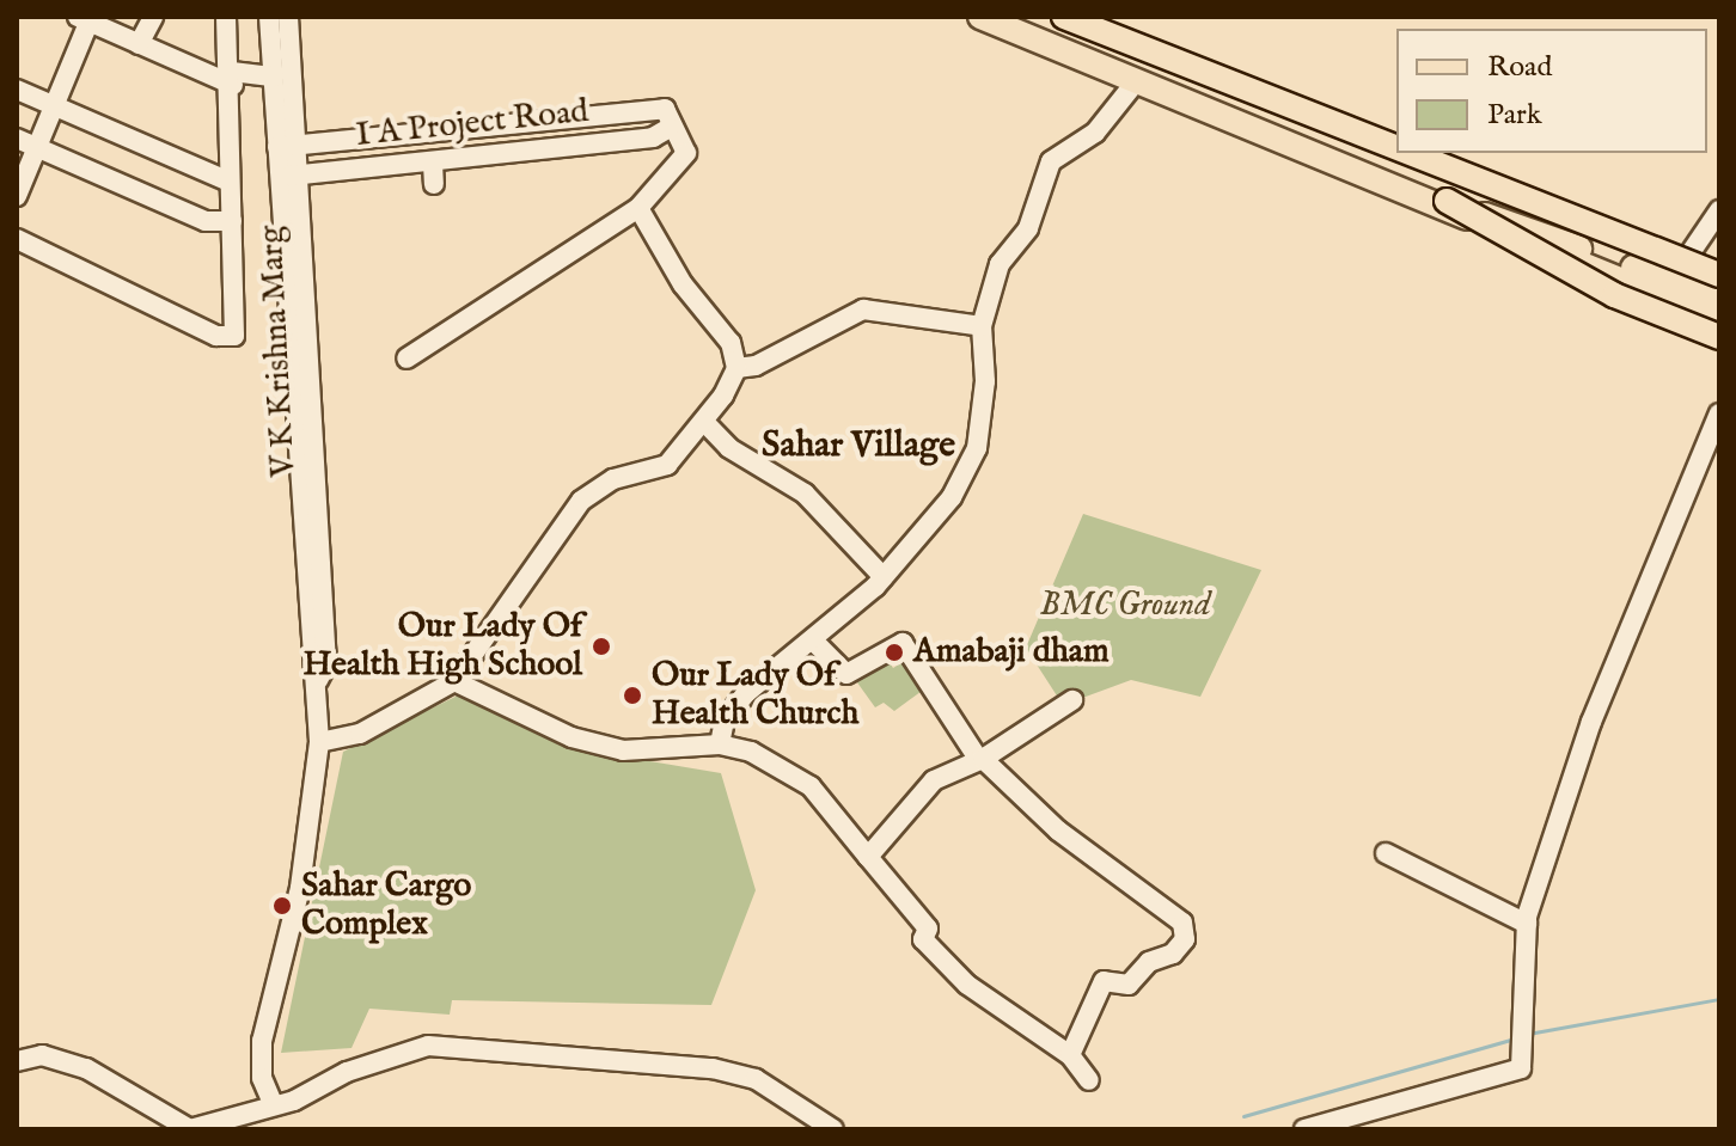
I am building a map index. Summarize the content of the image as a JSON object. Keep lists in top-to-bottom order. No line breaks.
{"streets":{"street":["I A Project Road","V K Krishna Marg"]},"crossings":[["I A Project Road","V K Krishna Marg"]],"districts":["Sahar Village"],"parks":["BMC Ground"],"places":["Our Lady Of Health High School","Amabaji dham","Our Lady Of Health Church","Sahar Cargo Complex"],"legend":["Road","Park"]}
